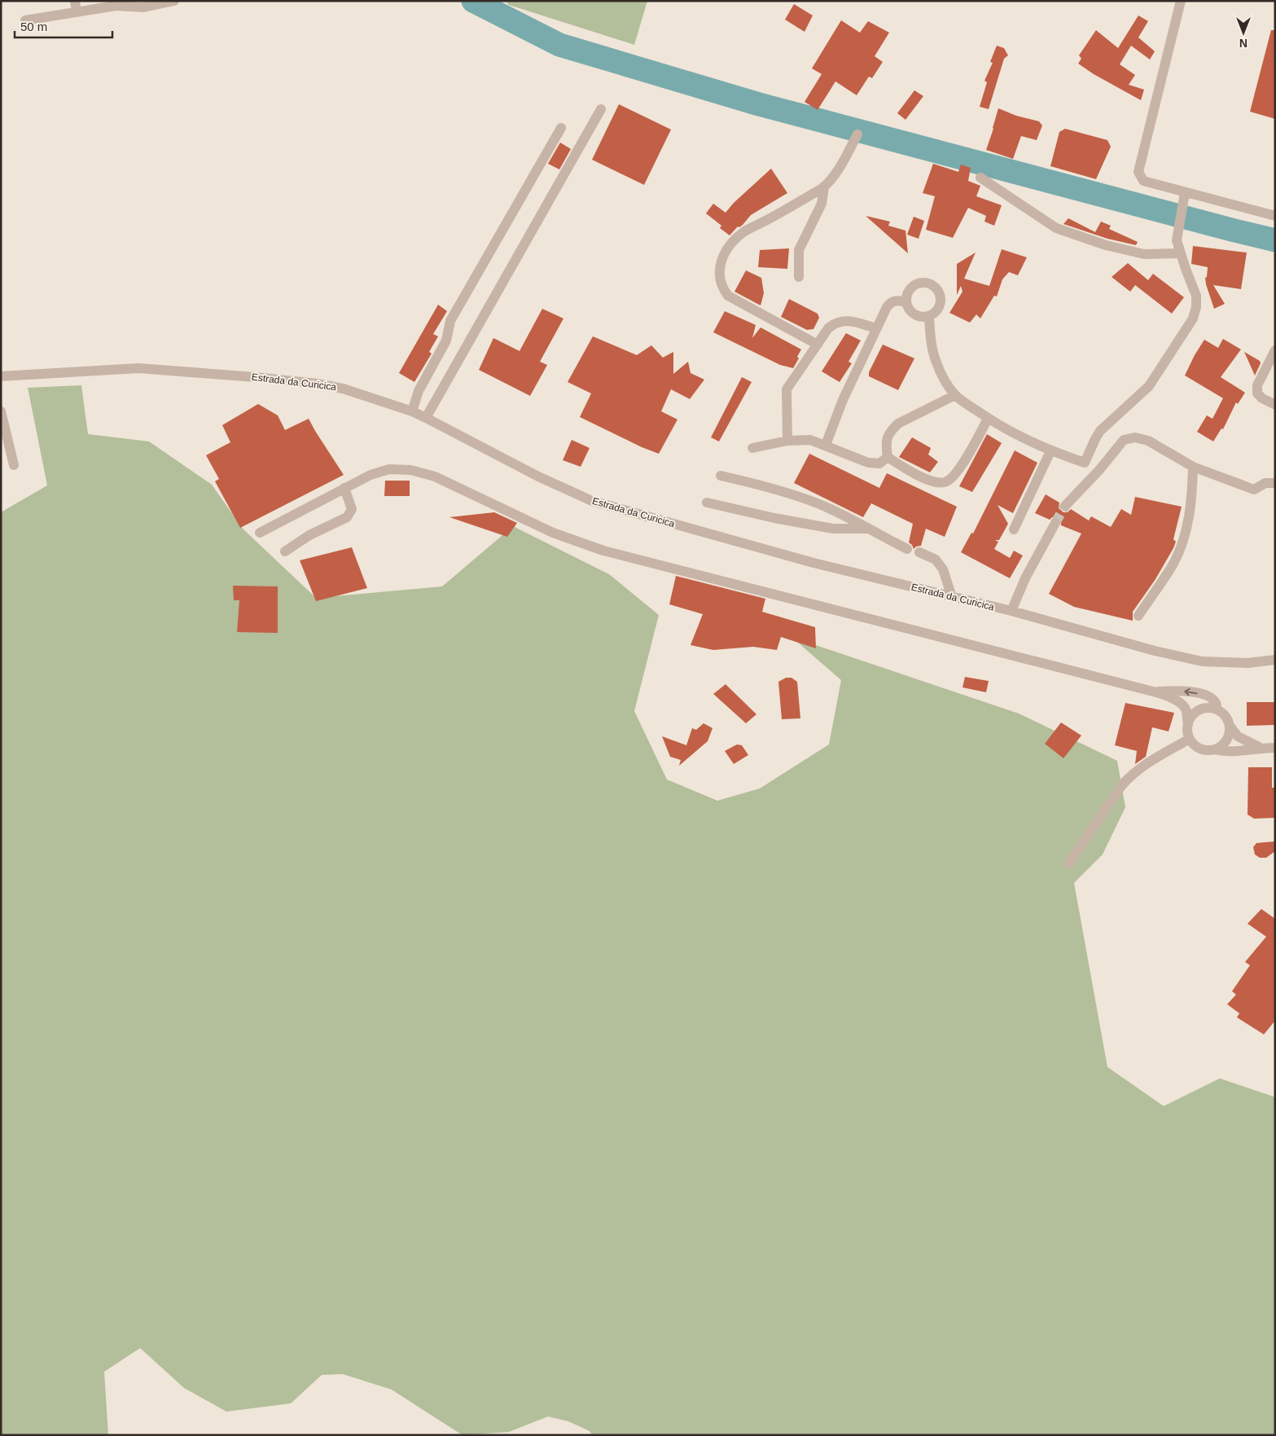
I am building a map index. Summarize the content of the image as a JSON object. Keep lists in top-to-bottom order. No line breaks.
{"streets":{"street":["Estrada da Curicica"]},"scale_bar":"50 m","north":"bottom"}
